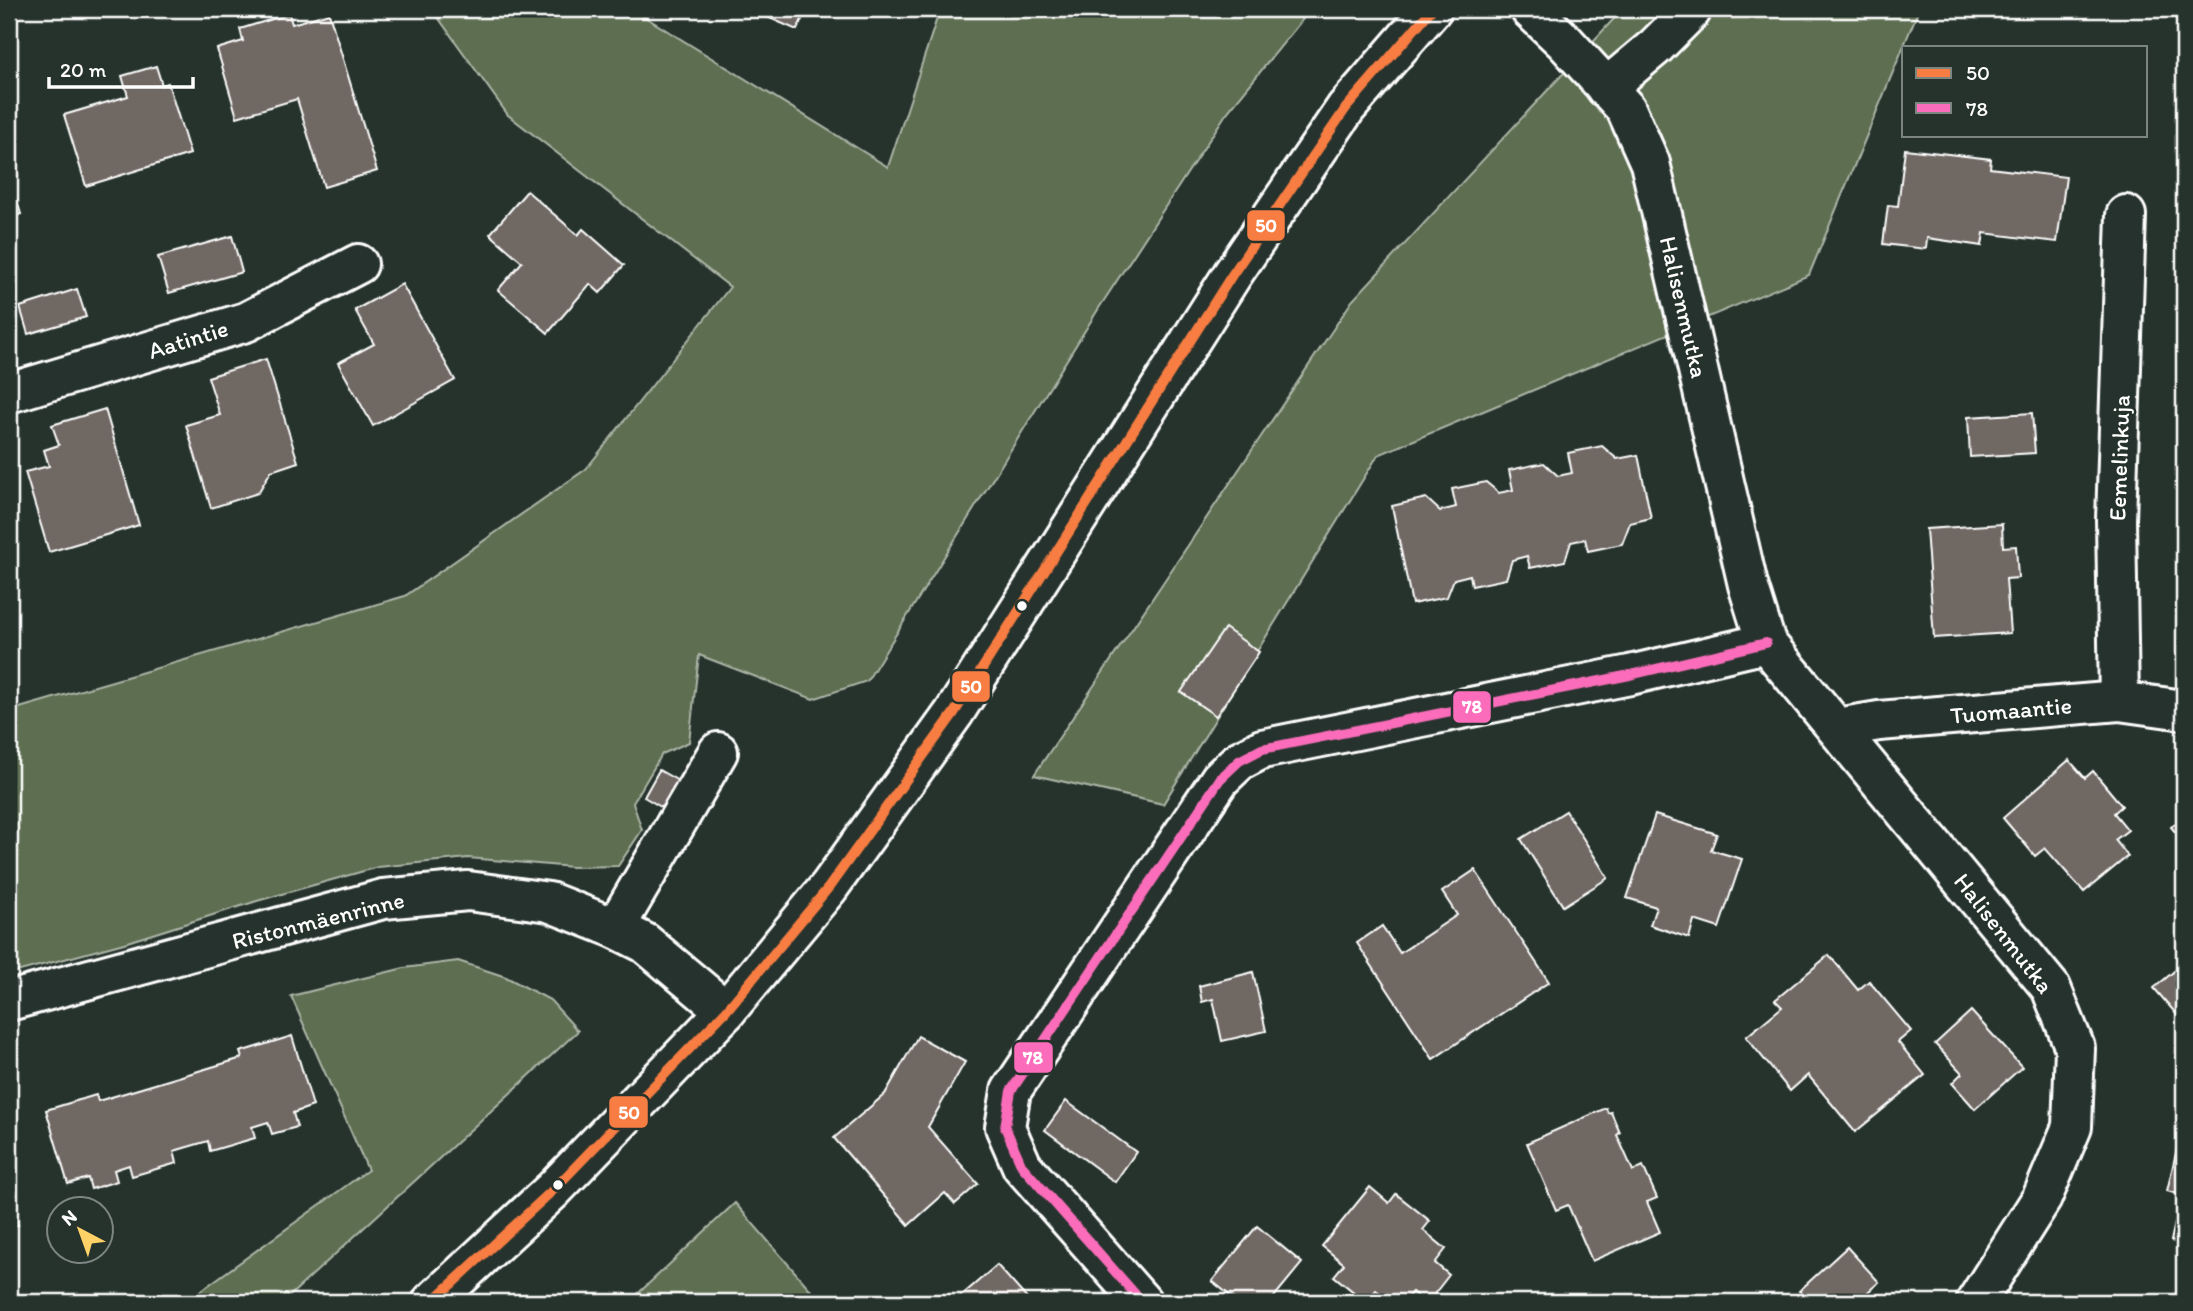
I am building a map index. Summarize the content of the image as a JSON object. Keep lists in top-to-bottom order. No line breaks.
{"streets":{"street":["Halisenmutka","Aatintie","Eemelinkuja","Tuomaantie","Ristonmäenrinne"]},"crossings":[["Halisenmutka","Tuomaantie"],["Eemelinkuja","Tuomaantie"]],"lines":["transit line 50","transit line 78"],"legend":["50","78"],"scale_bar":"20 m","north":"top left"}
